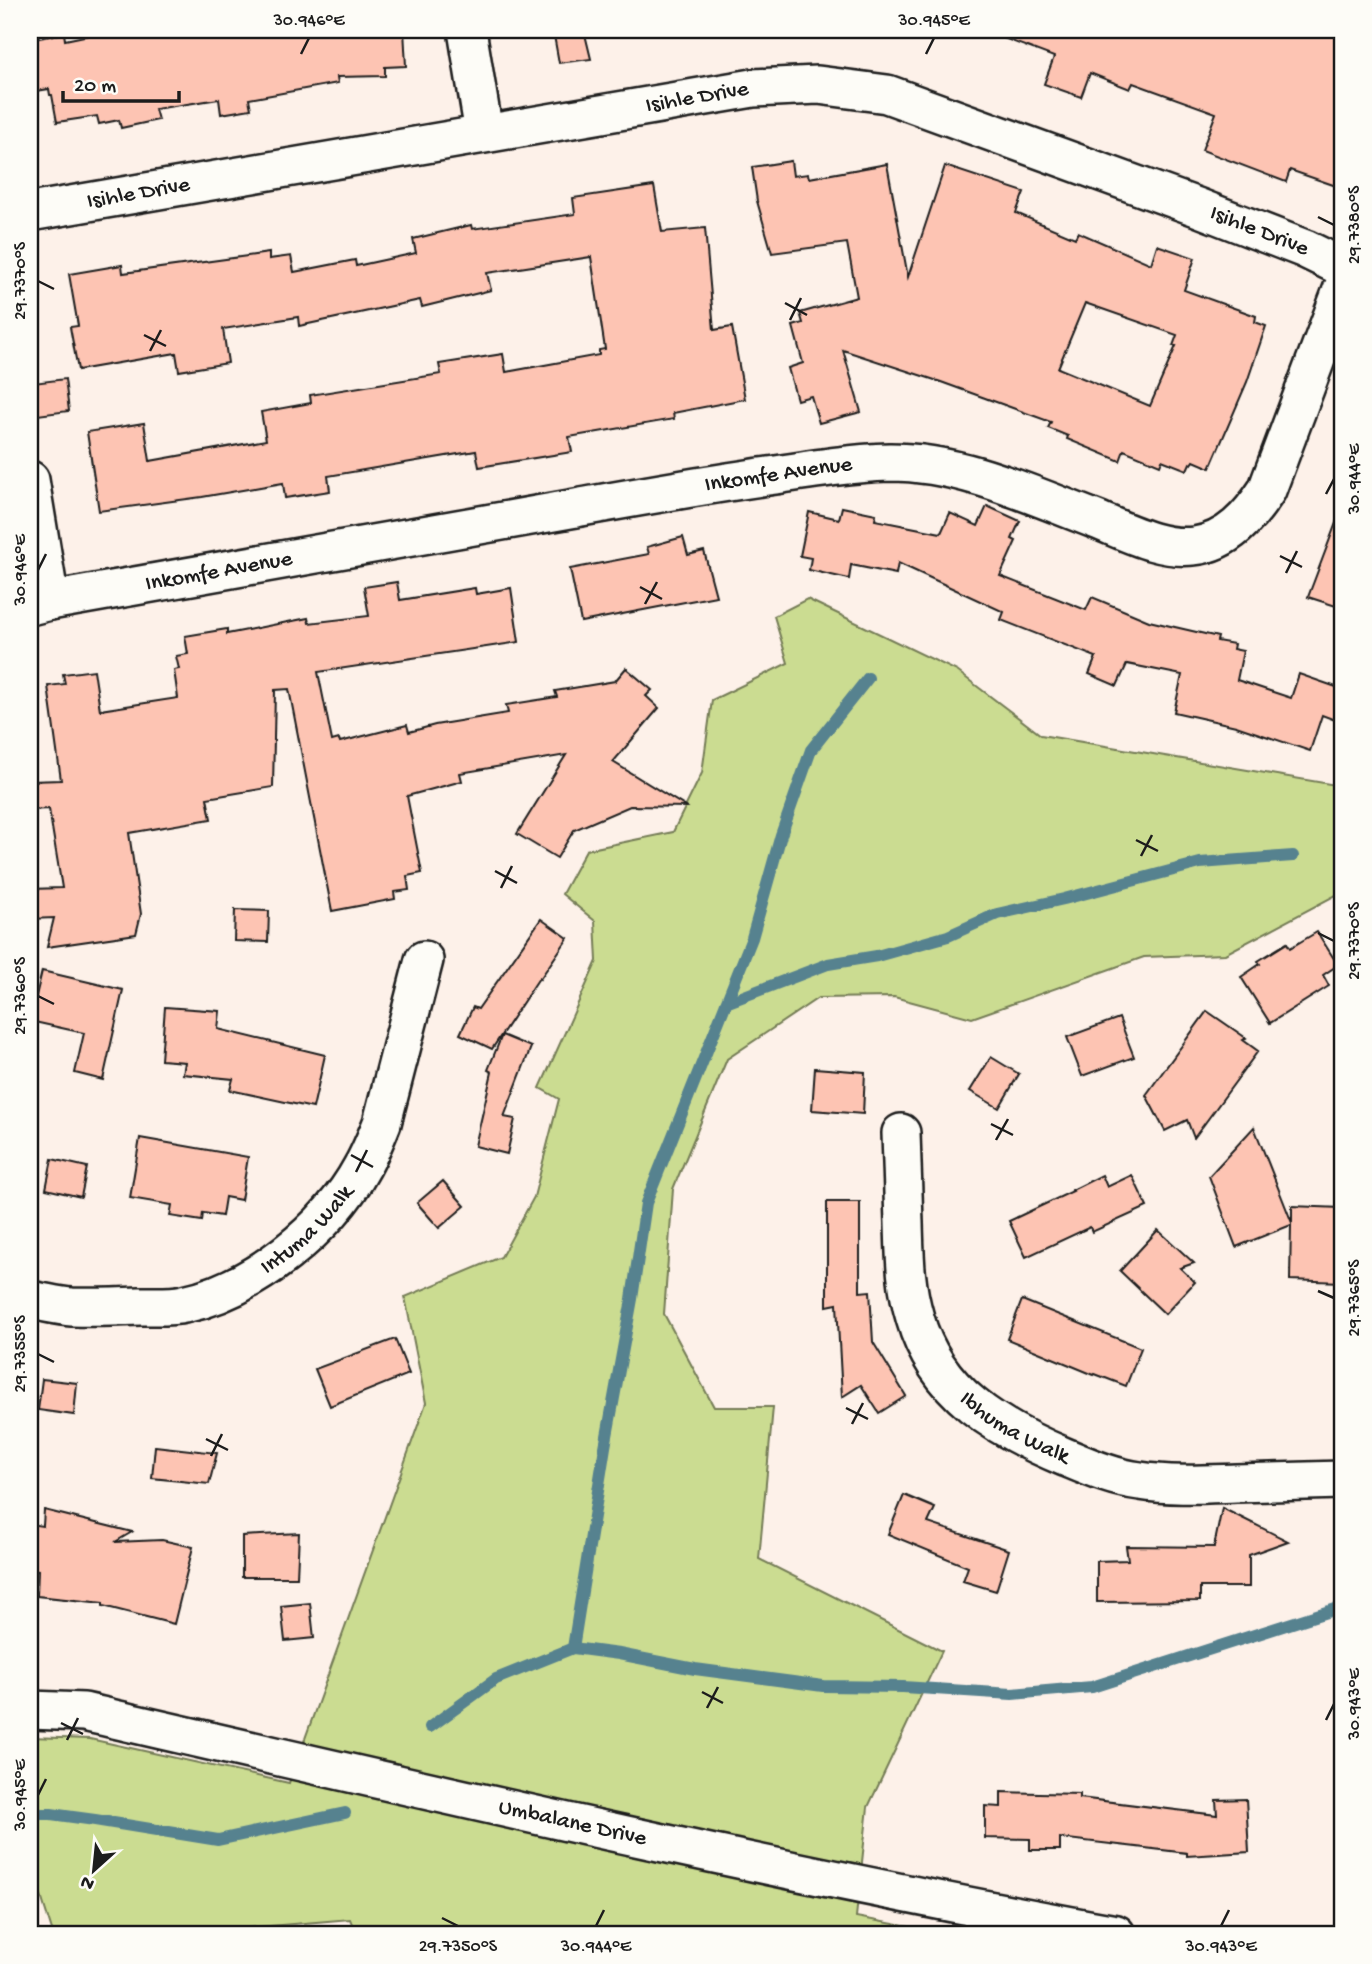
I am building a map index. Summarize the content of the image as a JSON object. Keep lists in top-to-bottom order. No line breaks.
{"streets":{"street":["Isihle Drive","Inkomfe Avenue","Intuma Walk","Ibhuma Walk","Umbalane Drive"]},"scale_bar":"20 m","north":"bottom left","coordinates":["30.946°E","30.945°E","29.7380°S","29.7370°S","30.944°E","29.7360°S","29.7365°S","29.7355°S","30.943°E","29.7350°S"]}
